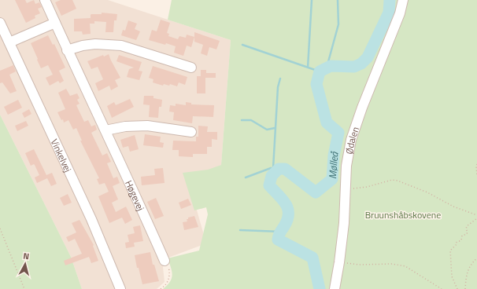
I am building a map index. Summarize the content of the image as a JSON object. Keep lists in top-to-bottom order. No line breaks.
{"streets":{"street":["Ødalen","Vinkelvej","Høgevej"]},"water":["Mølleå"],"parks":["Bruunshåbskovene"],"north":"top"}
